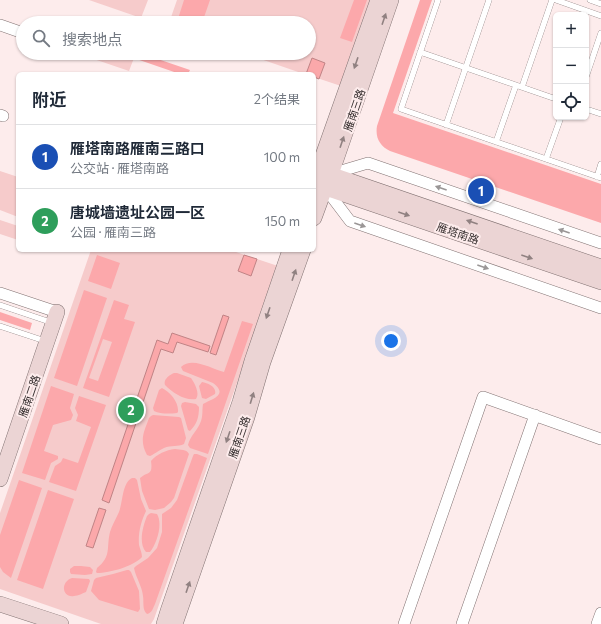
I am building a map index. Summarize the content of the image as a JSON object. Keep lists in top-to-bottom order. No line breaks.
{"streets":{"street":["雁南三路","雁塔南路","雁南二路"]},"crossings":[["雁南三路","雁塔南路"]],"page":{"map_buttons":["+","−"],"search":"搜索地点","heading":["附近","2个结果"],"list":[{"mark":"1","name":"雁塔南路雁南三路口","note":"公交站 · 雁塔南路","value":"100 m"},{"mark":"2","name":"唐城墙遗址公园一区","note":"公园 · 雁南三路","value":"150 m"}],"pins":["1","2"]}}
